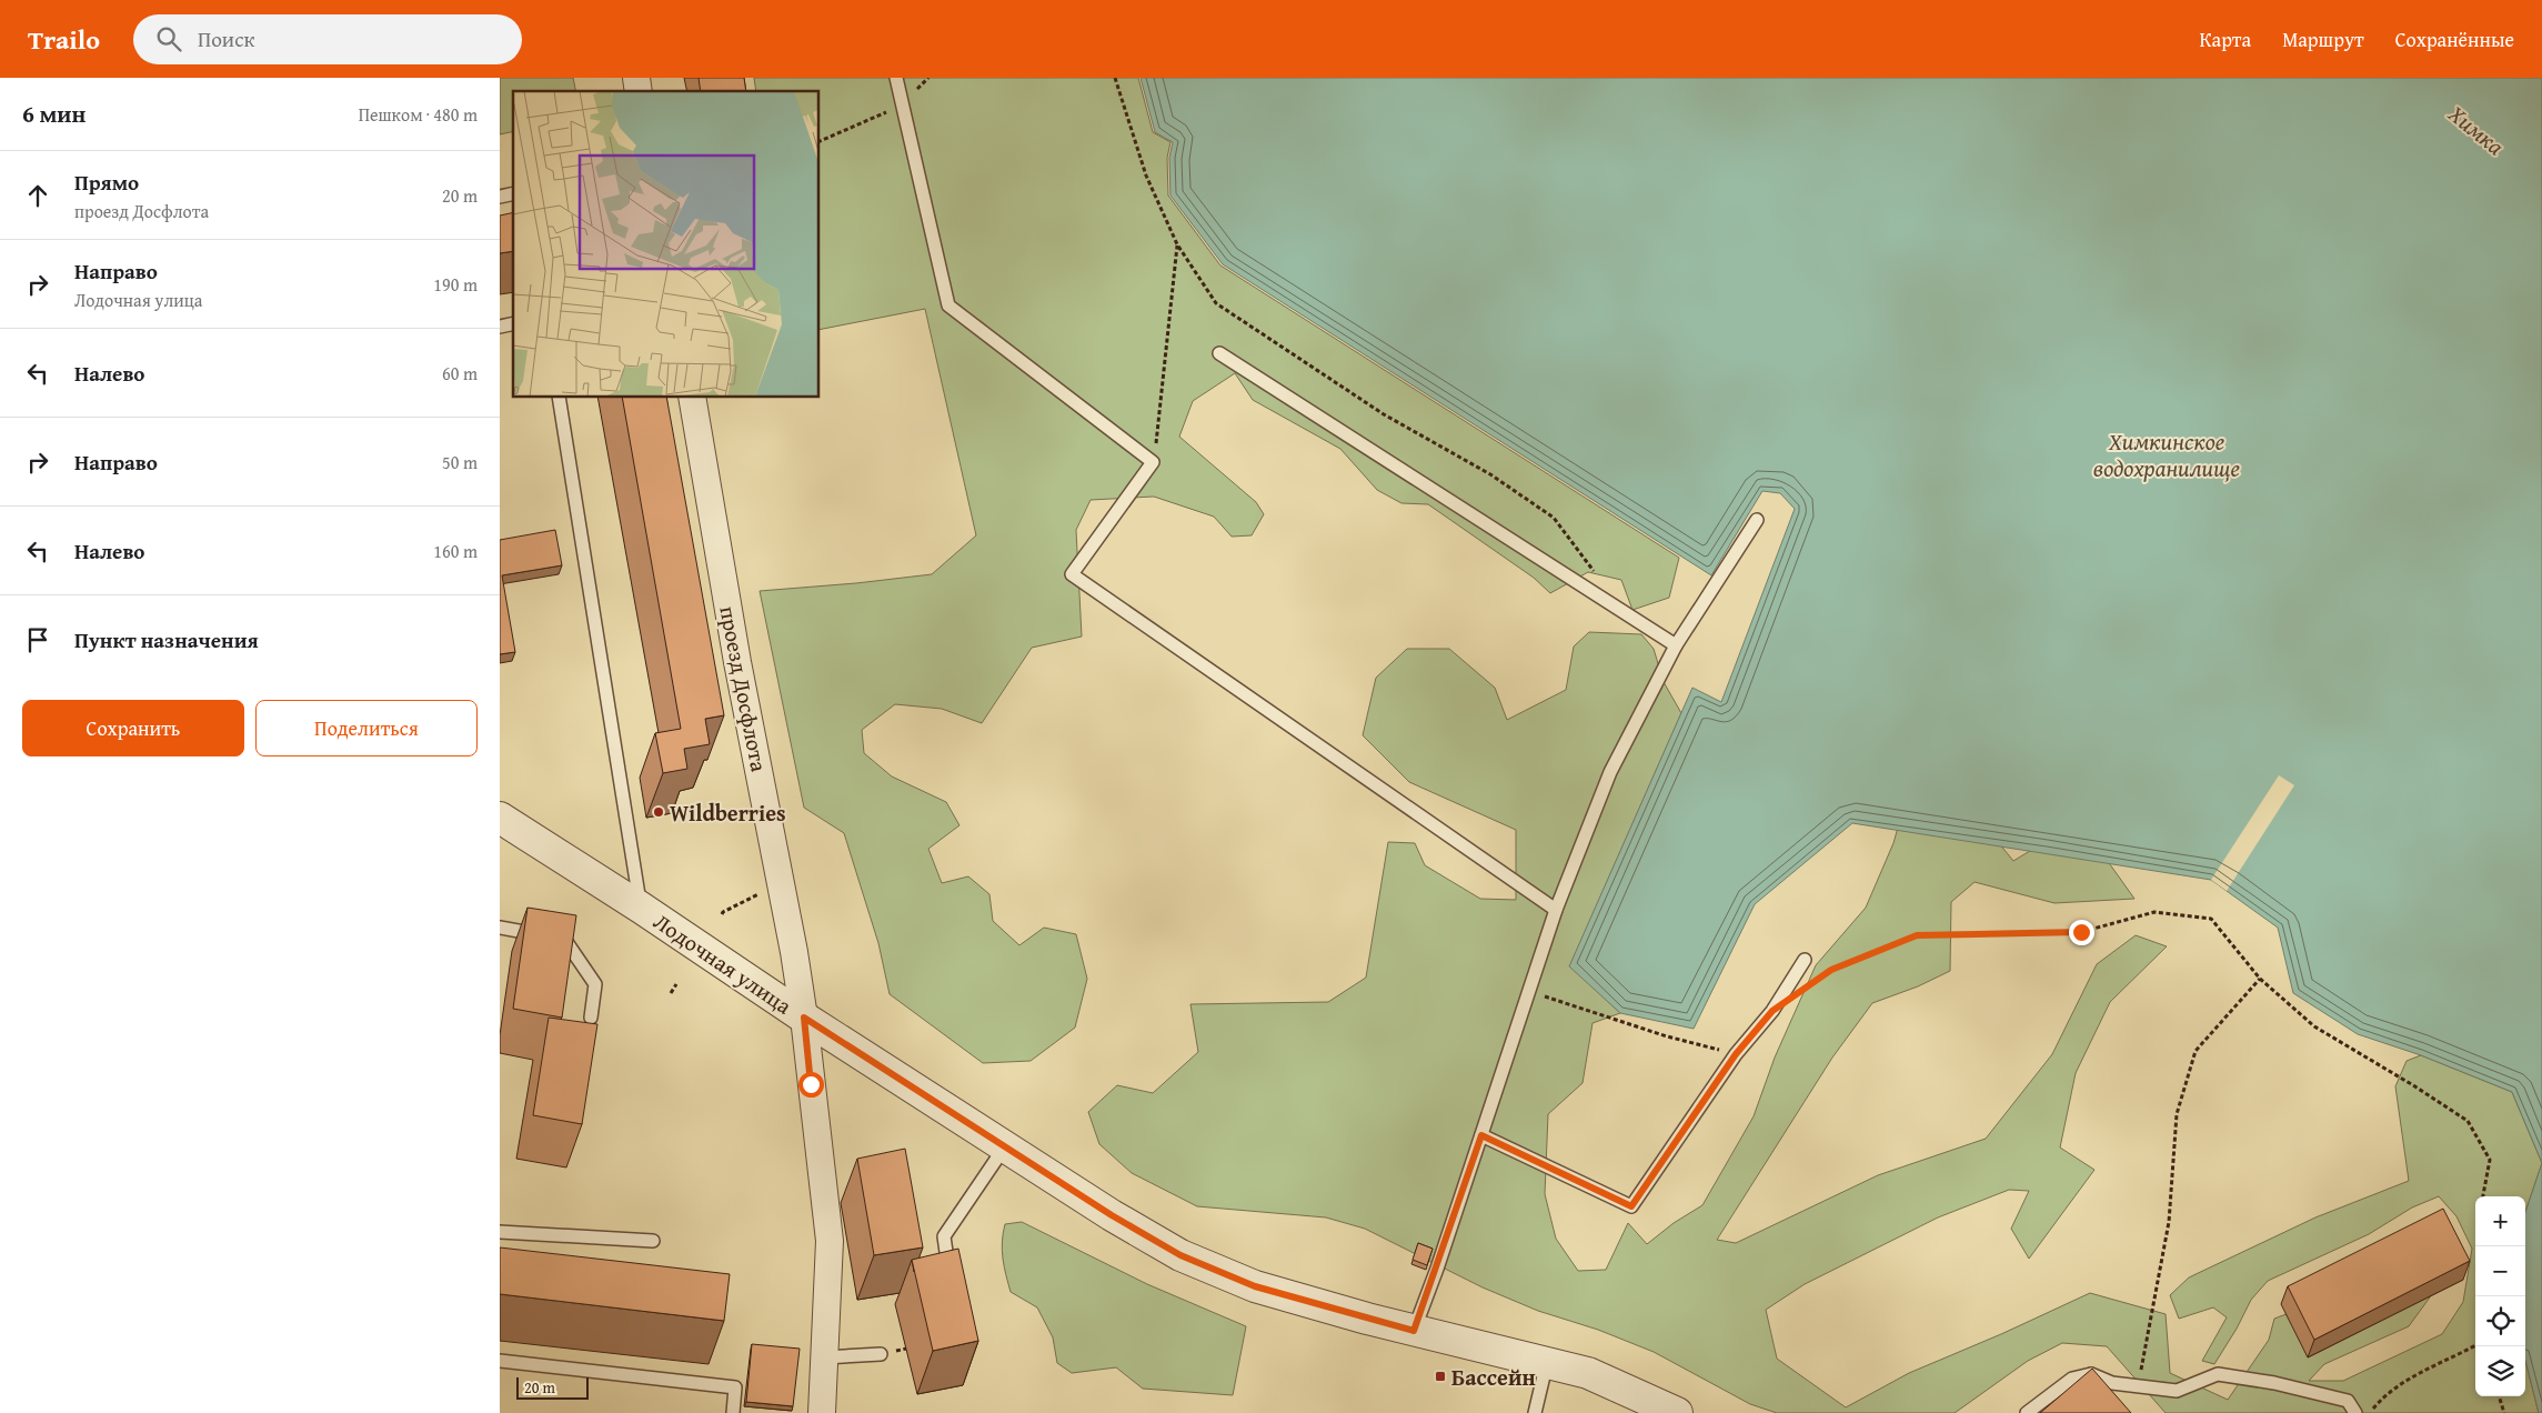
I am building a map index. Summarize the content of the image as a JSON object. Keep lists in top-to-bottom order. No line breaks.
{"streets":{"street":["проезд Досфлота","Лодочная улица"]},"crossings":[["проезд Досфлота","Лодочная улица"]],"water":["Химка","Химкинское водохранилище"],"places":{"other":["Wildberries"],"transit":["Бассейн"]},"scale_bar":"20 m","page":{"header":"Trailo","search":"Поиск","nav":["Карта","Маршрут","Сохранённые"],"heading":["6 мин","Пешком · 480 m"],"list":[["Прямо","проезд Досфлота","20 m"],["Направо","Лодочная улица","190 m"],["Налево","60 m"],["Направо","50 m"],["Налево","160 m"],"Пункт назначения"],"buttons":["Сохранить","Поделиться"],"map_buttons":["+","−"],"scale":"20 m"}}
